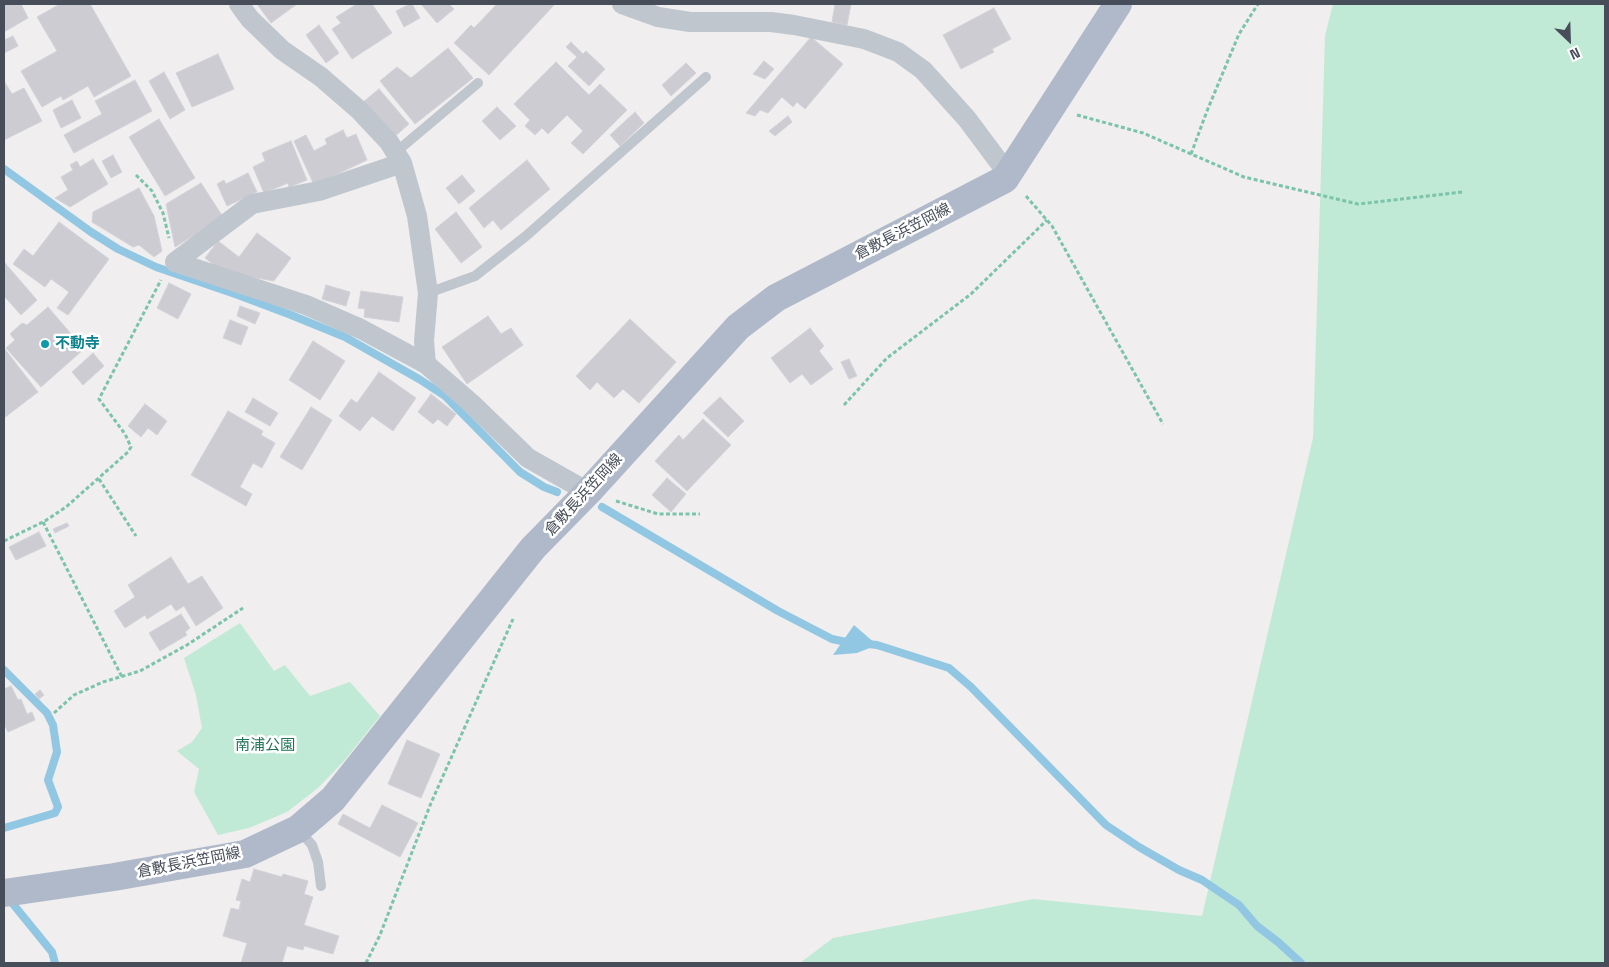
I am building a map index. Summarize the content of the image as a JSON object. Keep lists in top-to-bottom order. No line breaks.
{"streets":{"main road":["倉敷長浜笠岡線"]},"parks":["南浦公園"],"places":["不動寺"],"north":"bottom right"}
